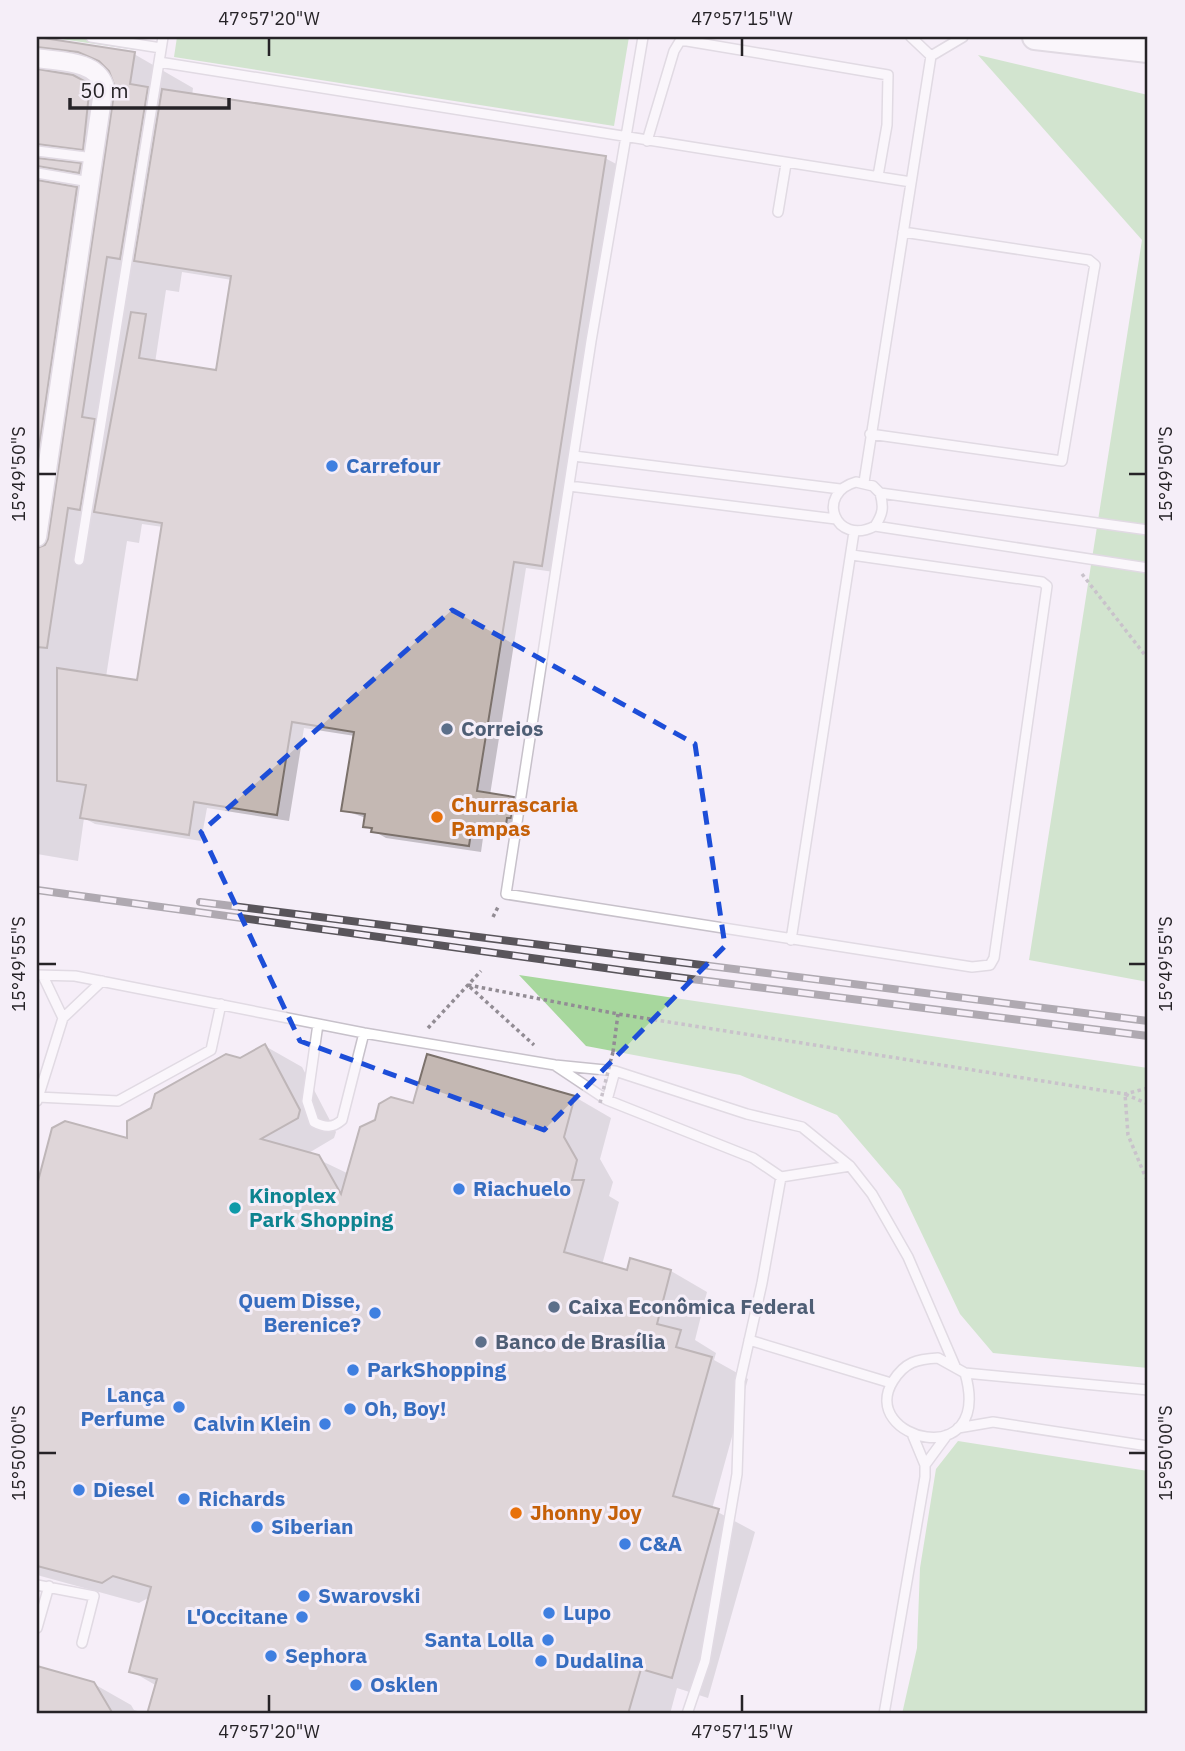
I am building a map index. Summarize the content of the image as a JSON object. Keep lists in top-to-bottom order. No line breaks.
{"places":["Carrefour","Correios","Churrascaria Pampas","Riachuelo","Kinoplex Park Shopping","Caixa Econômica Federal","Quem Disse, Berenice?","Banco de Brasília","ParkShopping","Lança Perfume","Oh, Boy!","Calvin Klein","Diesel","Richards","Jhonny Joy","Siberian","C&A","Swarovski","Lupo","L'Occitane","Santa Lolla","Sephora","Dudalina","Osklen"],"scale_bar":"50 m","coordinates":["47°57'20\"W","47°57'15\"W","15°49'50\"S","15°49'55\"S","15°50'00\"S"]}
